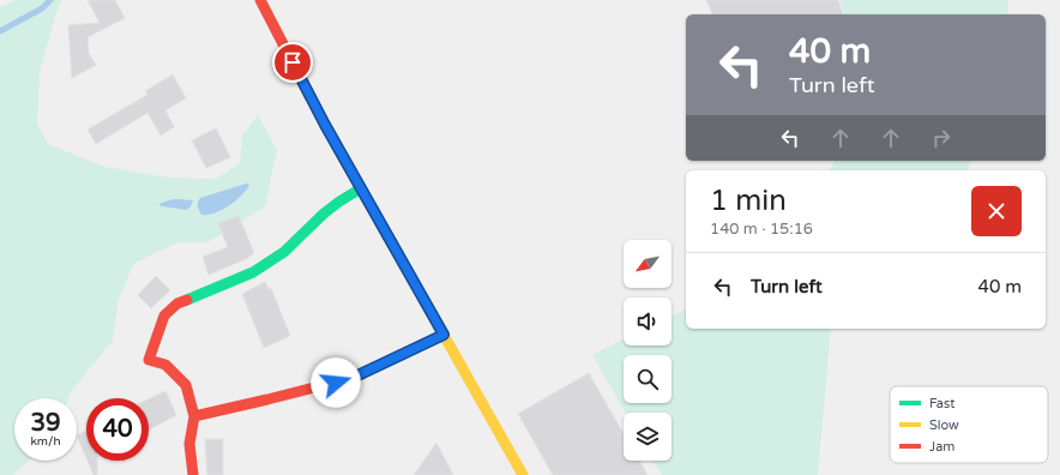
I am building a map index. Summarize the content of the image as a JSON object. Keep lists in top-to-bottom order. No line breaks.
{"legend":["Fast","Slow","Jam"],"north":"bottom left","page":{"turn":["40 m","Turn left"],"heading":["1 min","140 m · 15:16"],"list":[{"name":"Turn left","value":"40 m"}],"speed":"39 km/h","limit":"40"}}
